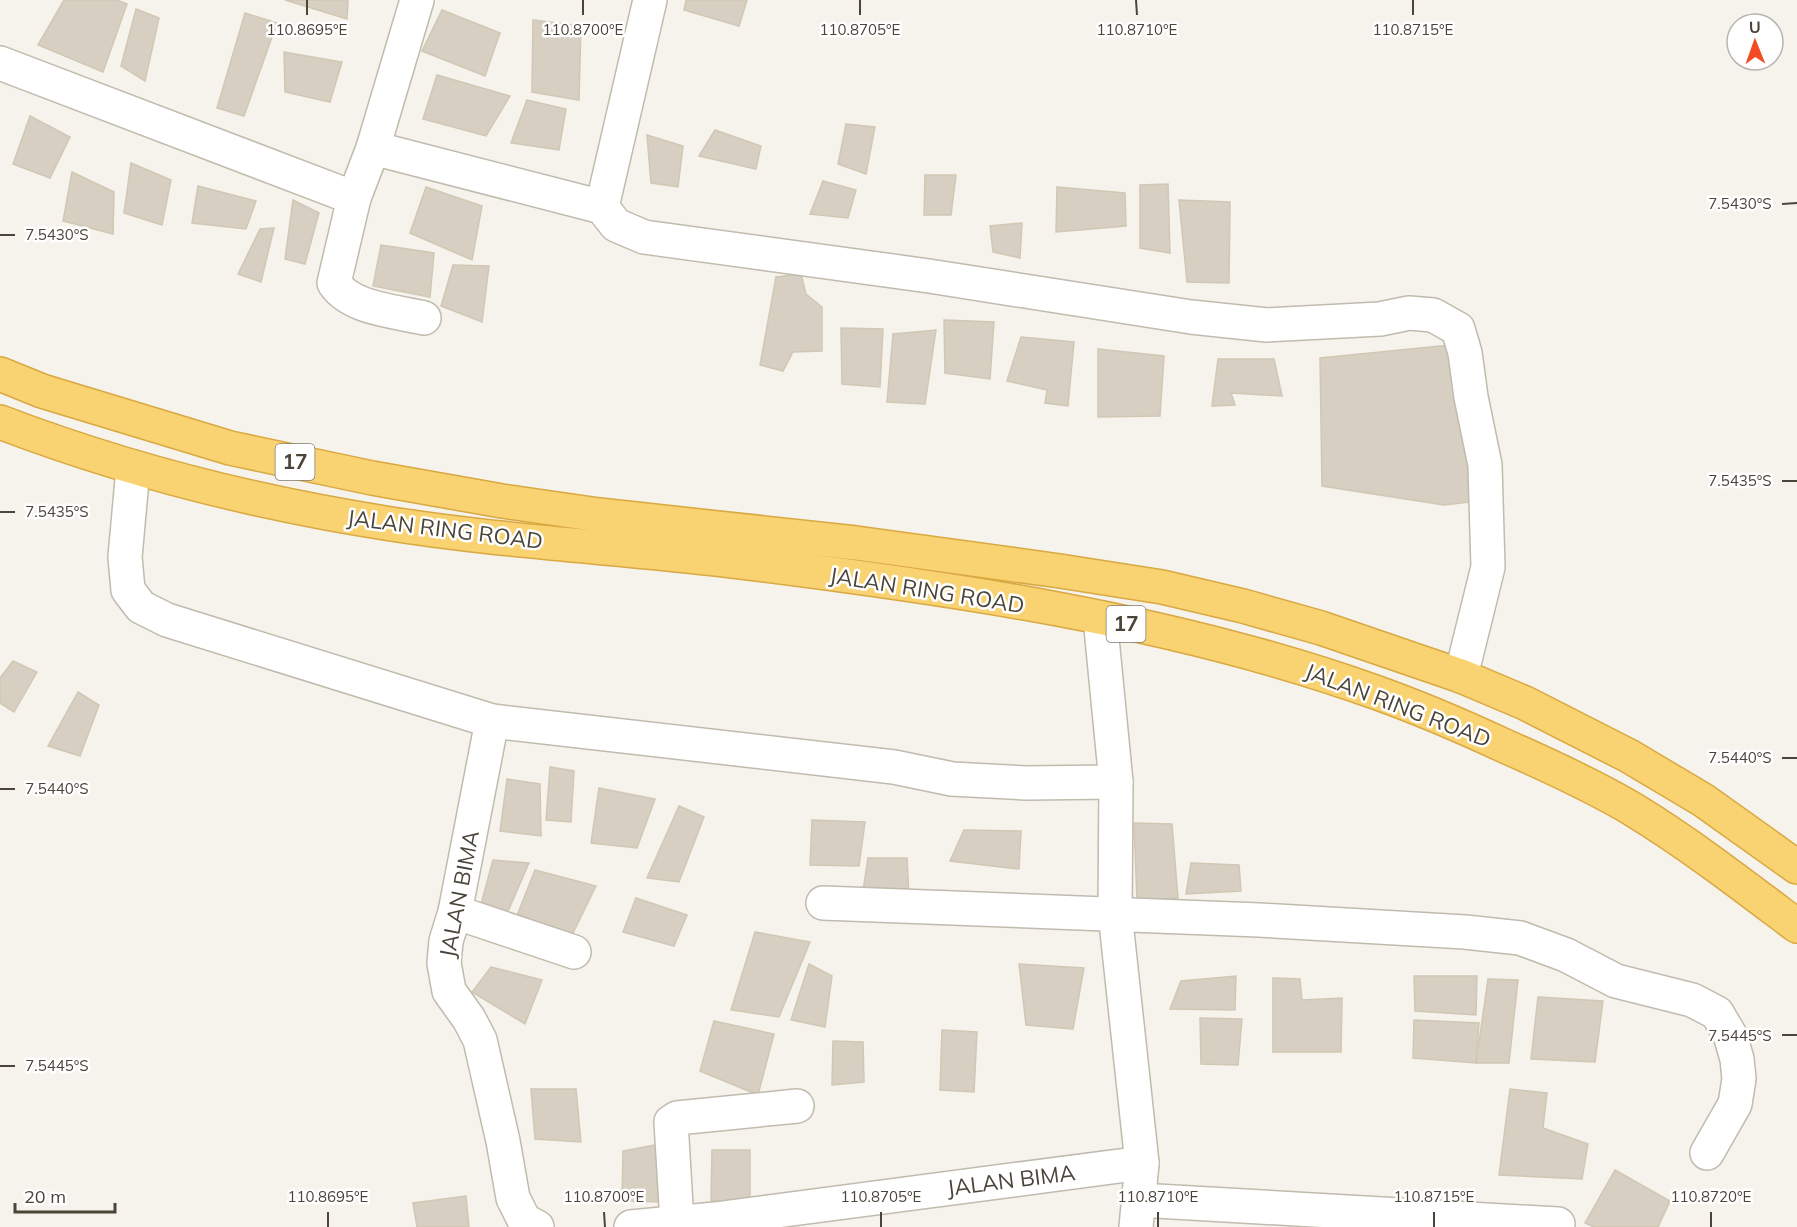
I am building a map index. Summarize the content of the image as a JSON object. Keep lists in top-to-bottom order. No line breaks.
{"streets":{"highway":["17","JALAN RING ROAD"],"street":["JALAN BIMA"]},"scale_bar":"20 m","north":"top","coordinates":["110.8695°E","110.8700°E","110.8705°E","110.8710°E","110.8715°E","7.5430°S","7.5435°S","7.5440°S","7.5445°S","110.8720°E"]}
